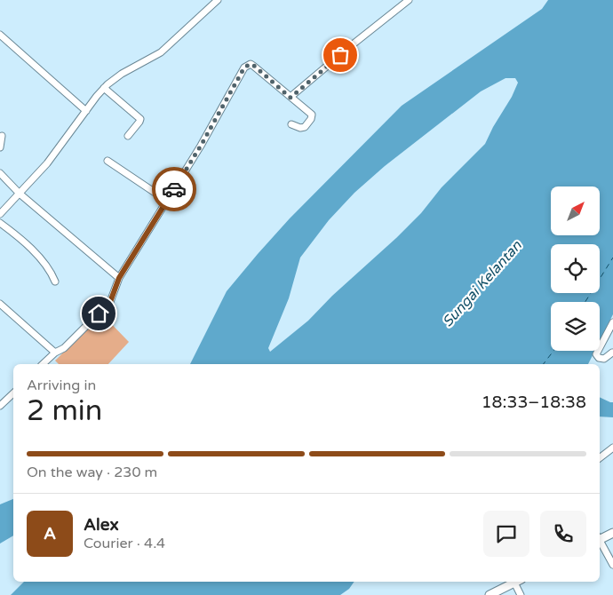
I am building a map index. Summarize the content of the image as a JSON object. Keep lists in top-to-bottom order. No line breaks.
{"water":["Sungai Kelantan"],"north":"top right","page":{"heading":["2 min","Arriving in","18:33–18:38"],"panel":["Alex","Courier · 4.4"],"bar":"On the way · 230 m","round":"A"}}
